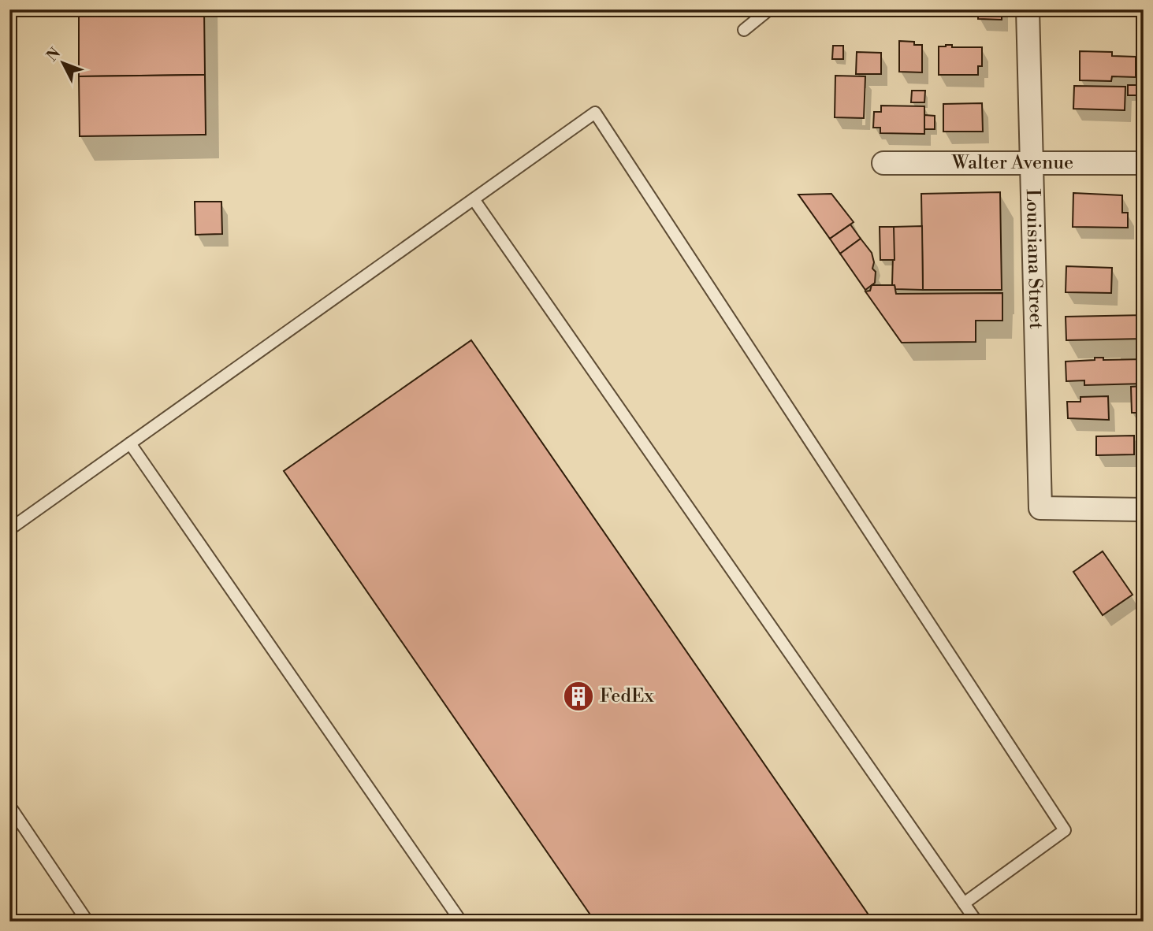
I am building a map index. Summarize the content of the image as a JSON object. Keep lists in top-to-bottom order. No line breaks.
{"streets":{"street":["Walter Avenue","Louisiana Street"]},"crossings":[["Walter Avenue","Louisiana Street"]],"places":{"building":["FedEx"]},"north":"top left"}
